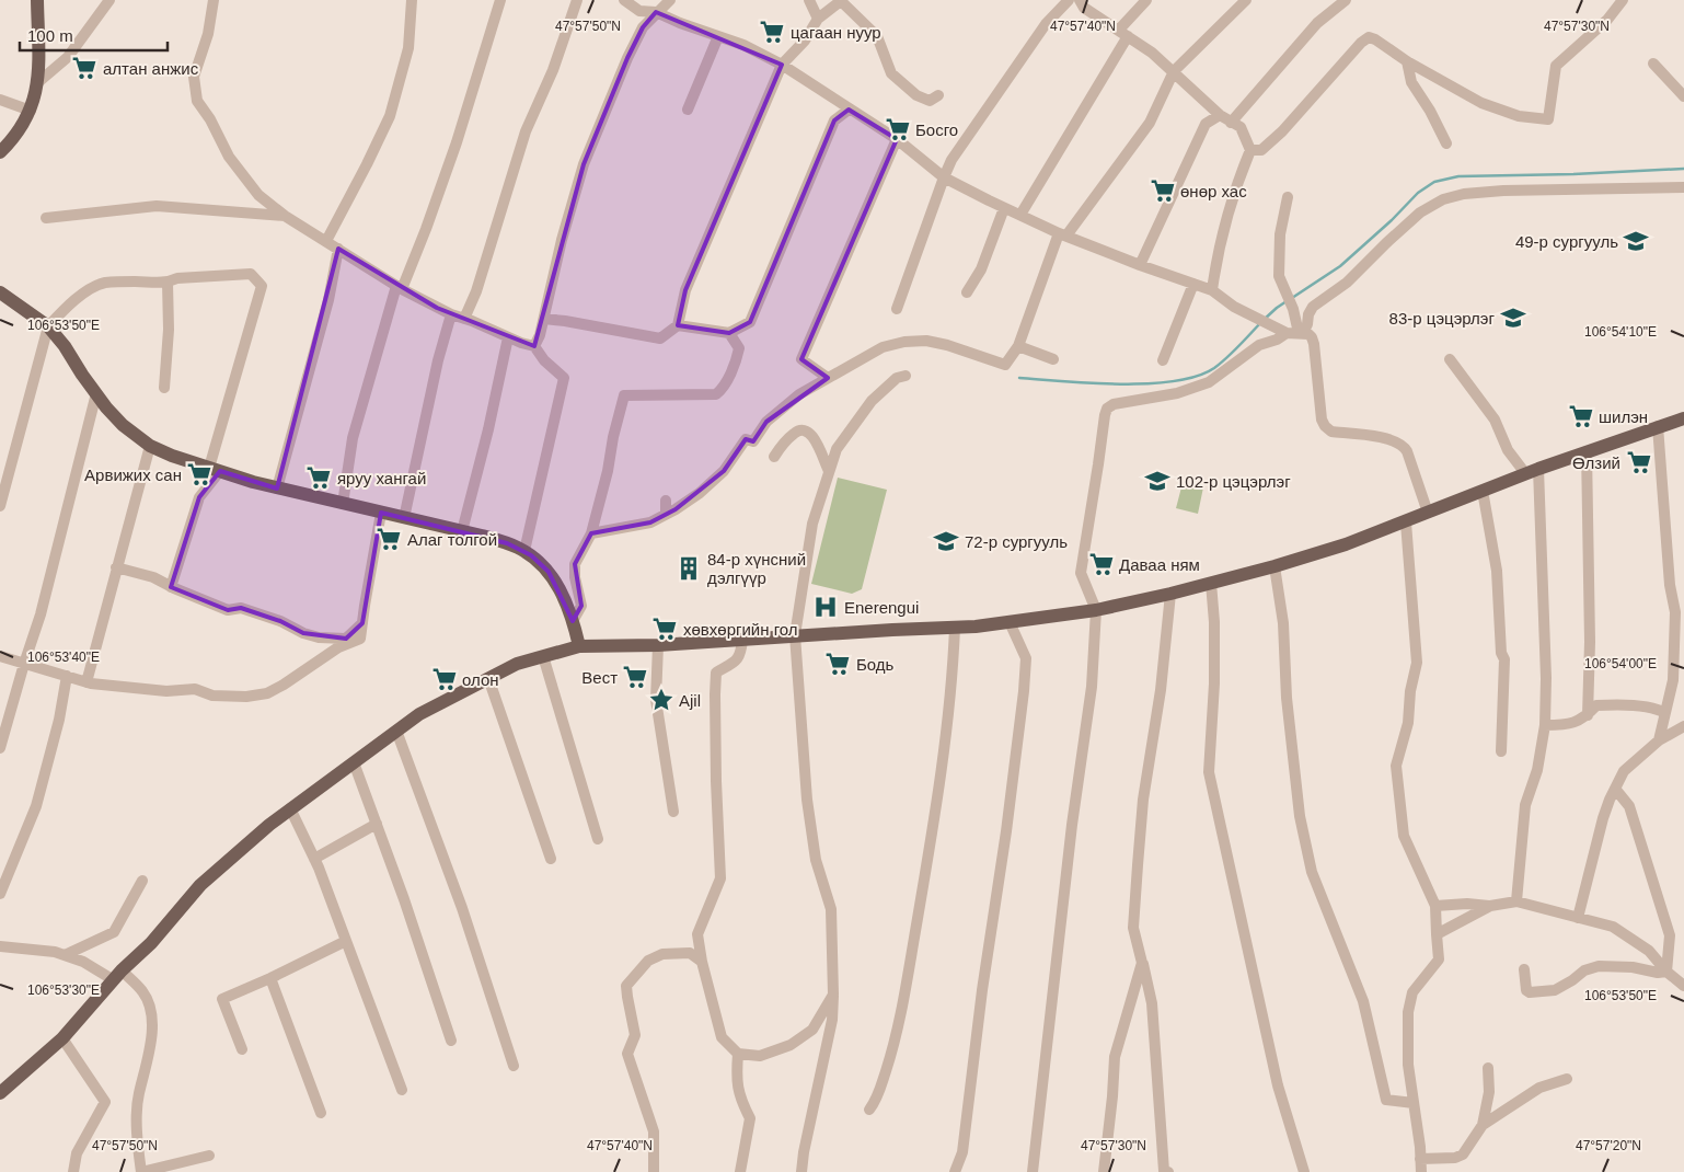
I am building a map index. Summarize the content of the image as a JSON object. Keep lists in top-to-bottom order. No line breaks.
{"places":{"supermarket":["цагаан нуур","алтан анжис","Босго","өнөр хас","шилэн","Өлзий","Арвижих сан","яруу хангай","Алаг толгой","Даваа ням","хөвхөргийн гол","Бодь","Вест","олон"],"school or university":["49-р сургууль","83-р цэцэрлэг","102-р цэцэрлэг","72-р сургууль"],"building":["84-р хүнсний дэлгүүр"],"hospital":["Enerengui"],"place":["Ajil"]},"scale_bar":"100 m","coordinates":["47°57'50\"N","47°57'40\"N","47°57'30\"N","106°53'50\"E","106°54'10\"E","106°53'40\"E","106°54'00\"E","106°53'30\"E","47°57'20\"N"]}
